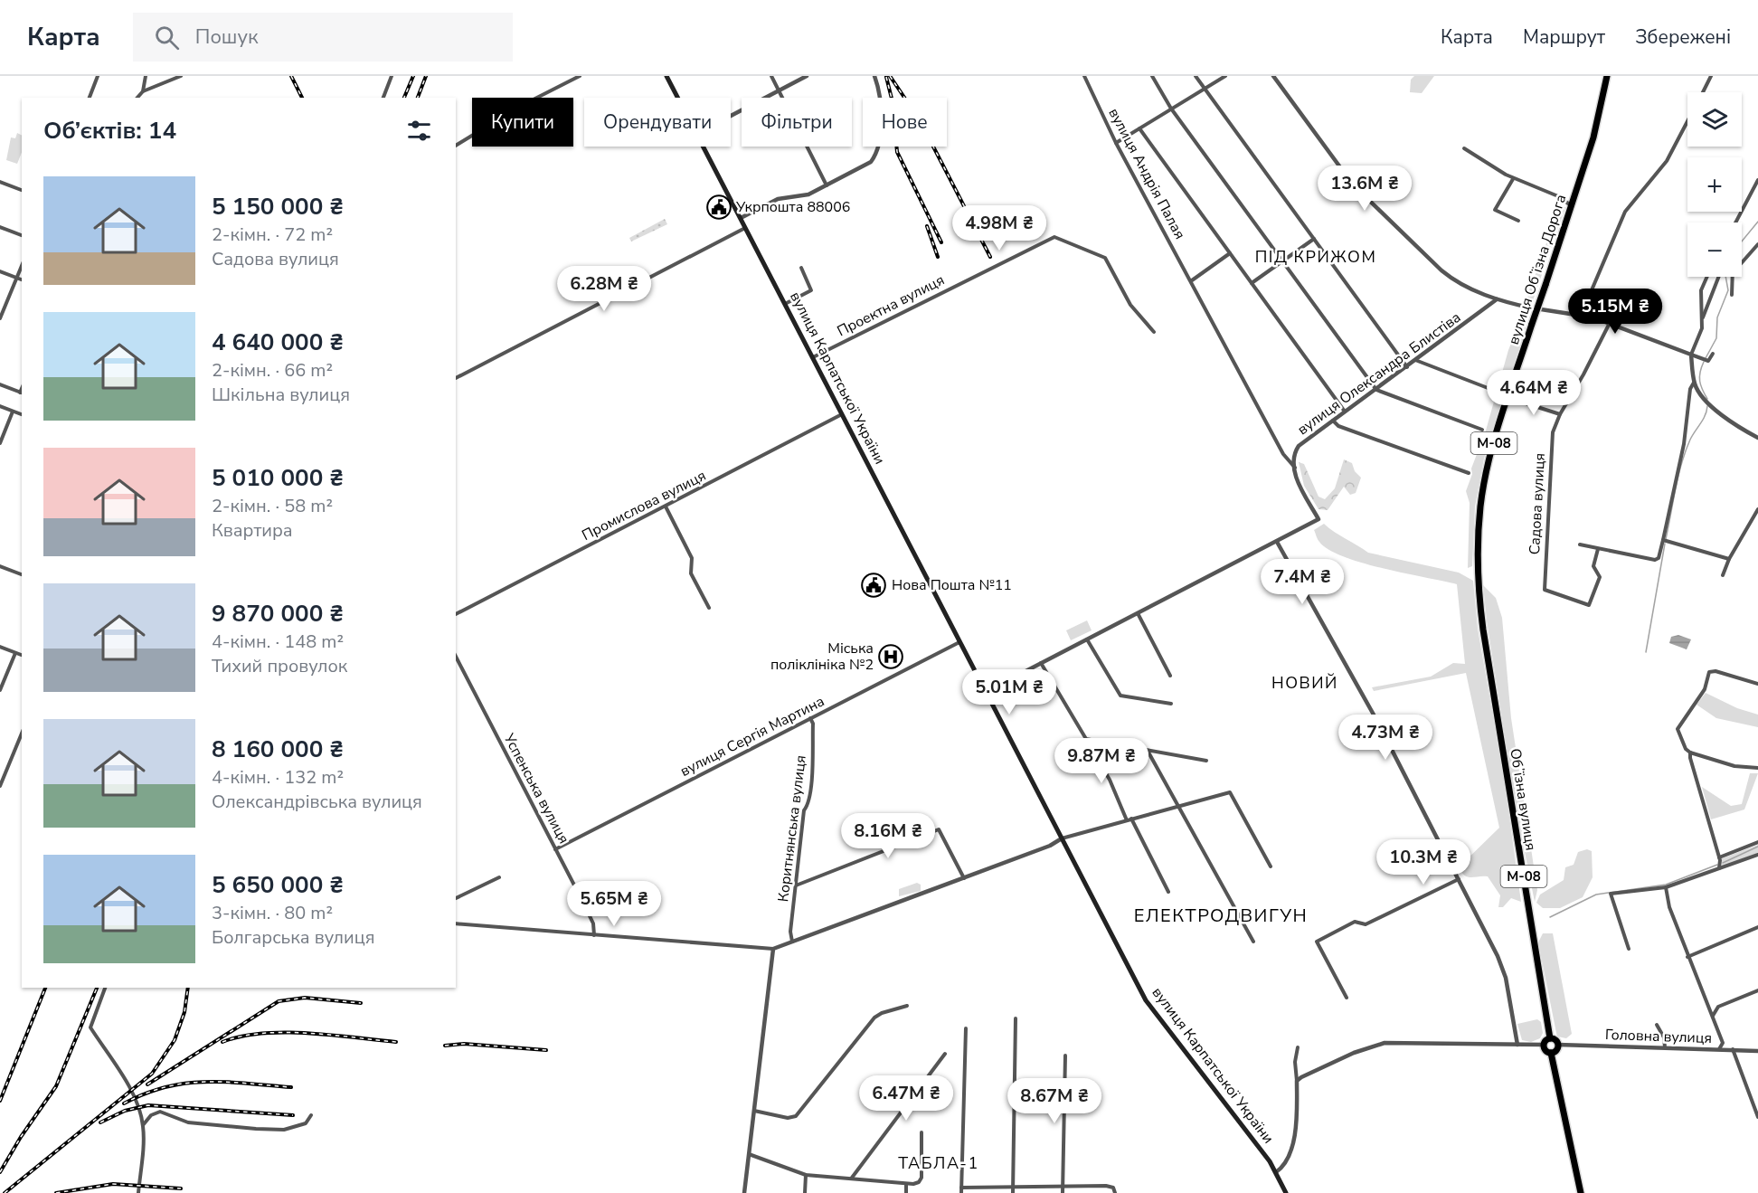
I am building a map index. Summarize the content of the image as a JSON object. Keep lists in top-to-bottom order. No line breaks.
{"streets":{"highway":["вулиця Обʼїзна Дорога","М-08","Обʼїзна вулиця"],"main road":["вулиця Карпатської України"],"street":["вулиця Андрія Палая","Проектна вулиця","вулиця Олександра Блистіва","Садова вулиця","Промислова вулиця","вулиця Сергія Мартина","Успенська вулиця","Коритнянська вулиця","Головна вулиця"]},"crossings":[["вулиця Андрія Палая","вулиця Олександра Блистіва"],["вулиця Обʼїзна Дорога","Обʼїзна вулиця"],["Проектна вулиця","вулиця Карпатської України"],["вулиця Карпатської України","Промислова вулиця"],["вулиця Карпатської України","вулиця Сергія Мартина"],["вулиця Сергія Мартина","Успенська вулиця"],["вулиця Сергія Мартина","Коритнянська вулиця"],["Обʼїзна вулиця","Головна вулиця"]],"districts":["ПІД КРИЖОМ","НОВИЙ","ЕЛЕКТРОДВИГУН","ТАБЛА-1"],"places":{"public building":["Укрпошта 88006","Нова Пошта №11"],"hospital":["Міська поліклініка №2"]},"page":{"header":"Карта","search":"Пошук","nav":["Карта","Маршрут","Збережені"],"map_buttons":["+","−"],"chip":["Купити","Орендувати","Фільтри","Нове"],"heading":"Об’єктів: 14","list":[{"name":"5 150 000 ₴","note":"2-кімн. · 72 m² · Садова вулиця"},{"name":"4 640 000 ₴","note":"2-кімн. · 66 m² · Шкільна вулиця"},{"name":"5 010 000 ₴","note":"2-кімн. · 58 m² · Квартира"},{"name":"9 870 000 ₴","note":"4-кімн. · 148 m² · Тихий провулок"},{"name":"8 160 000 ₴","note":"4-кімн. · 132 m² · Олександрівська вулиця"},{"name":"5 650 000 ₴","note":"3-кімн. · 80 m² · Болгарська вулиця"}],"price":["13.6M ₴","4.98M ₴","6.28M ₴","5.15M ₴","4.64M ₴","7.4M ₴","5.01M ₴","4.73M ₴","9.87M ₴","8.16M ₴","10.3M ₴","5.65M ₴","6.47M ₴","8.67M ₴"]}}
